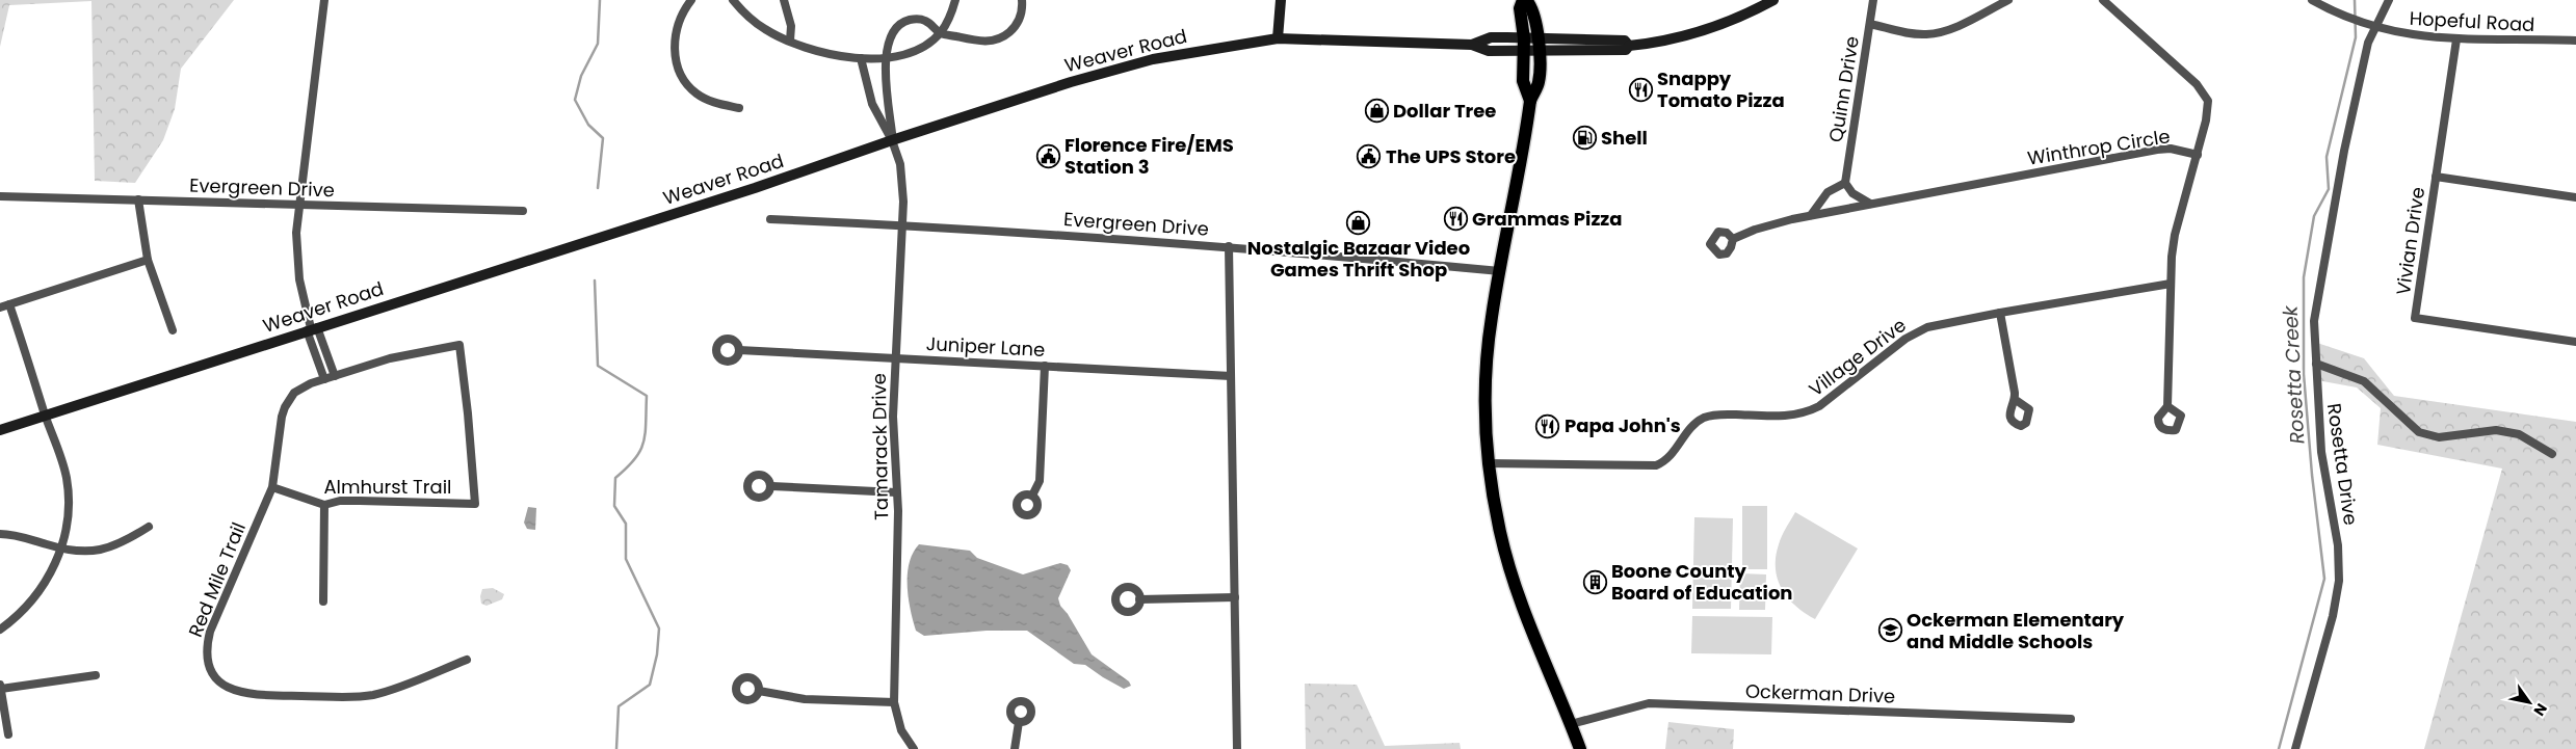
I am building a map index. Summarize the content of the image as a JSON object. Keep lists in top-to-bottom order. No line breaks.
{"streets":{"main road":["Weaver Road"],"street":["Hopeful Road","Quinn Drive","Winthrop Circle","Evergreen Drive","Vivian Drive","Juniper Lane","Village Drive","Tamarack Drive","Rosetta Drive","Almhurst Trail","Red Mile Trail","Ockerman Drive"]},"crossings":[["Hopeful Road","Vivian Drive"],["Hopeful Road","Rosetta Drive"],["Weaver Road","Tamarack Drive"],["Evergreen Drive","Tamarack Drive"],["Juniper Lane","Tamarack Drive"],["Almhurst Trail","Red Mile Trail"]],"water":["Rosetta Creek"],"places":{"restaurant":["Snappy Tomato Pizza","Grammas Pizza","Papa John's"],"shop":["Dollar Tree","Nostalgic Bazaar Video Games Thrift Shop"],"fuel station":["Shell"],"public building":["Florence Fire/EMS Station 3","The UPS Store"],"building":["Boone County Board of Education"],"school or university":["Ockerman Elementary and Middle Schools"]},"north":"bottom right"}
